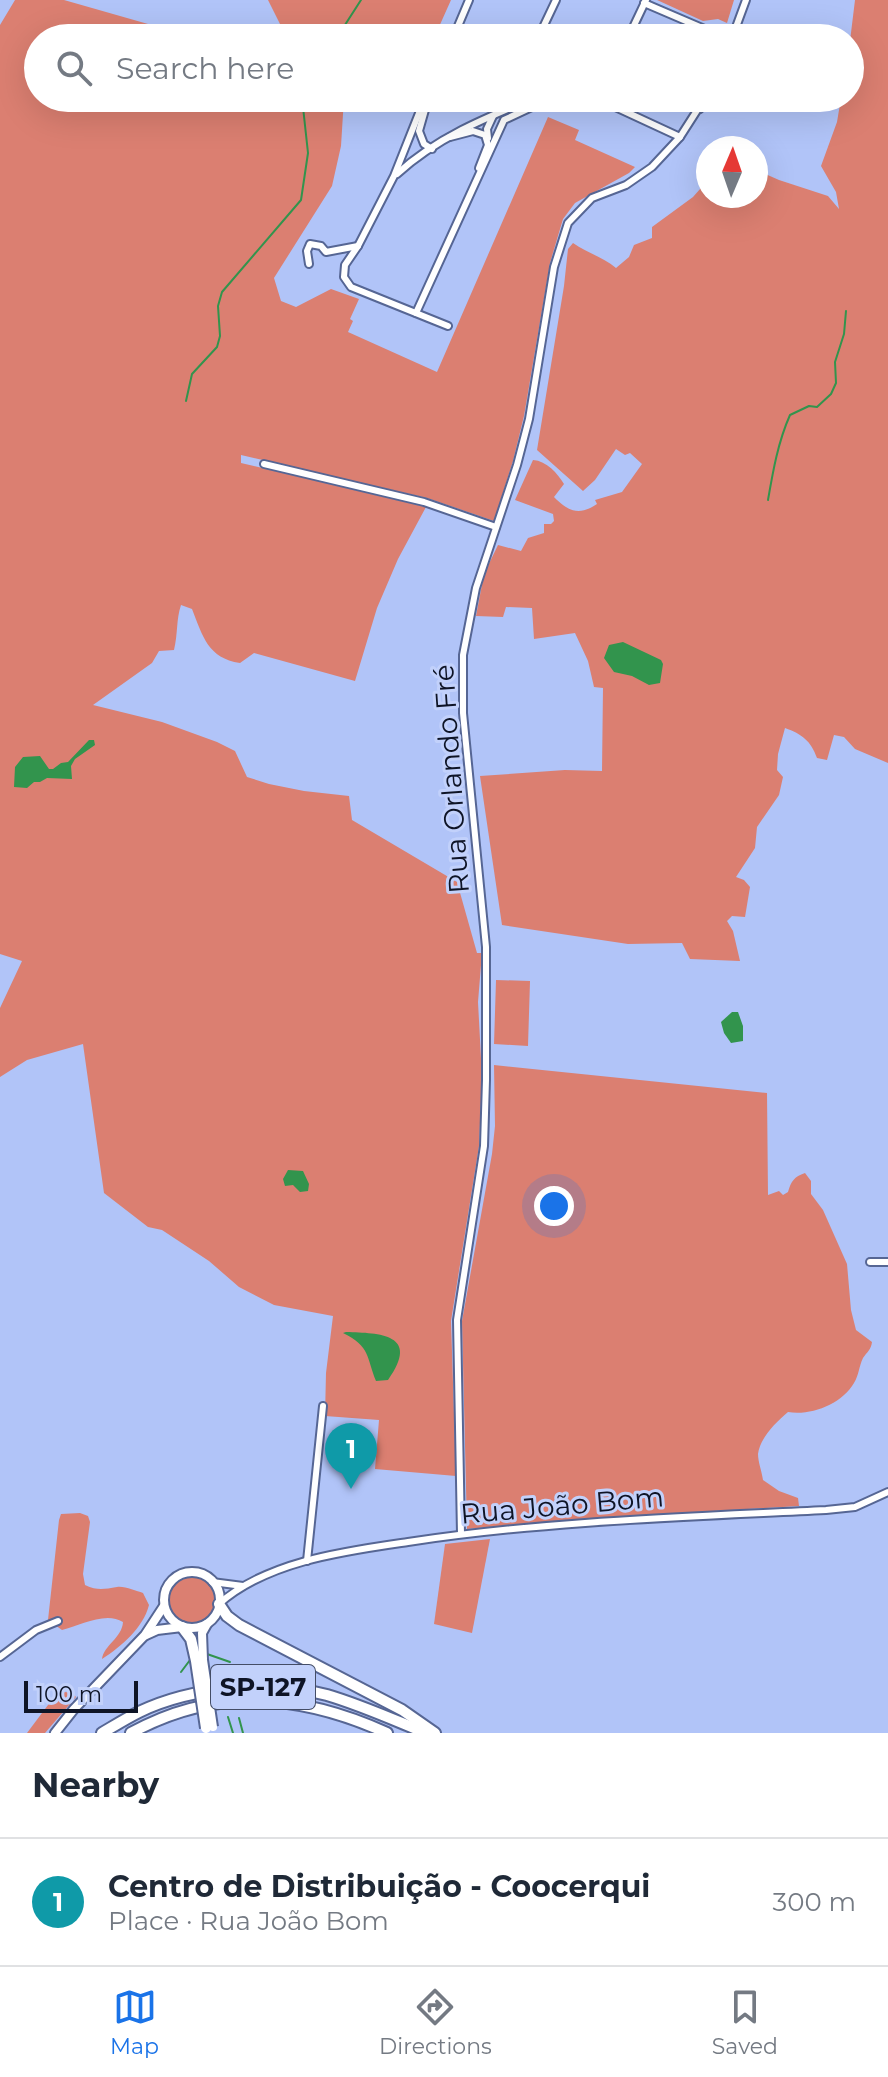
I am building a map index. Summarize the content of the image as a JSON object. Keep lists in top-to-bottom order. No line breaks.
{"streets":{"highway":["SP-127"],"street":["Rua Orlando Fré","Rua João Bom"]},"crossings":[["Rua Orlando Fré","Rua João Bom"]],"scale_bar":"100 m","north":"top","page":{"search":"Search here","pins":"1","scale":"100 m","heading":"Nearby","list":[{"mark":"1","name":"Centro de Distribuição - Coocerqui","note":"Place · Rua João Bom","value":"300 m"}],"nav":["Map","Directions","Saved"]}}
